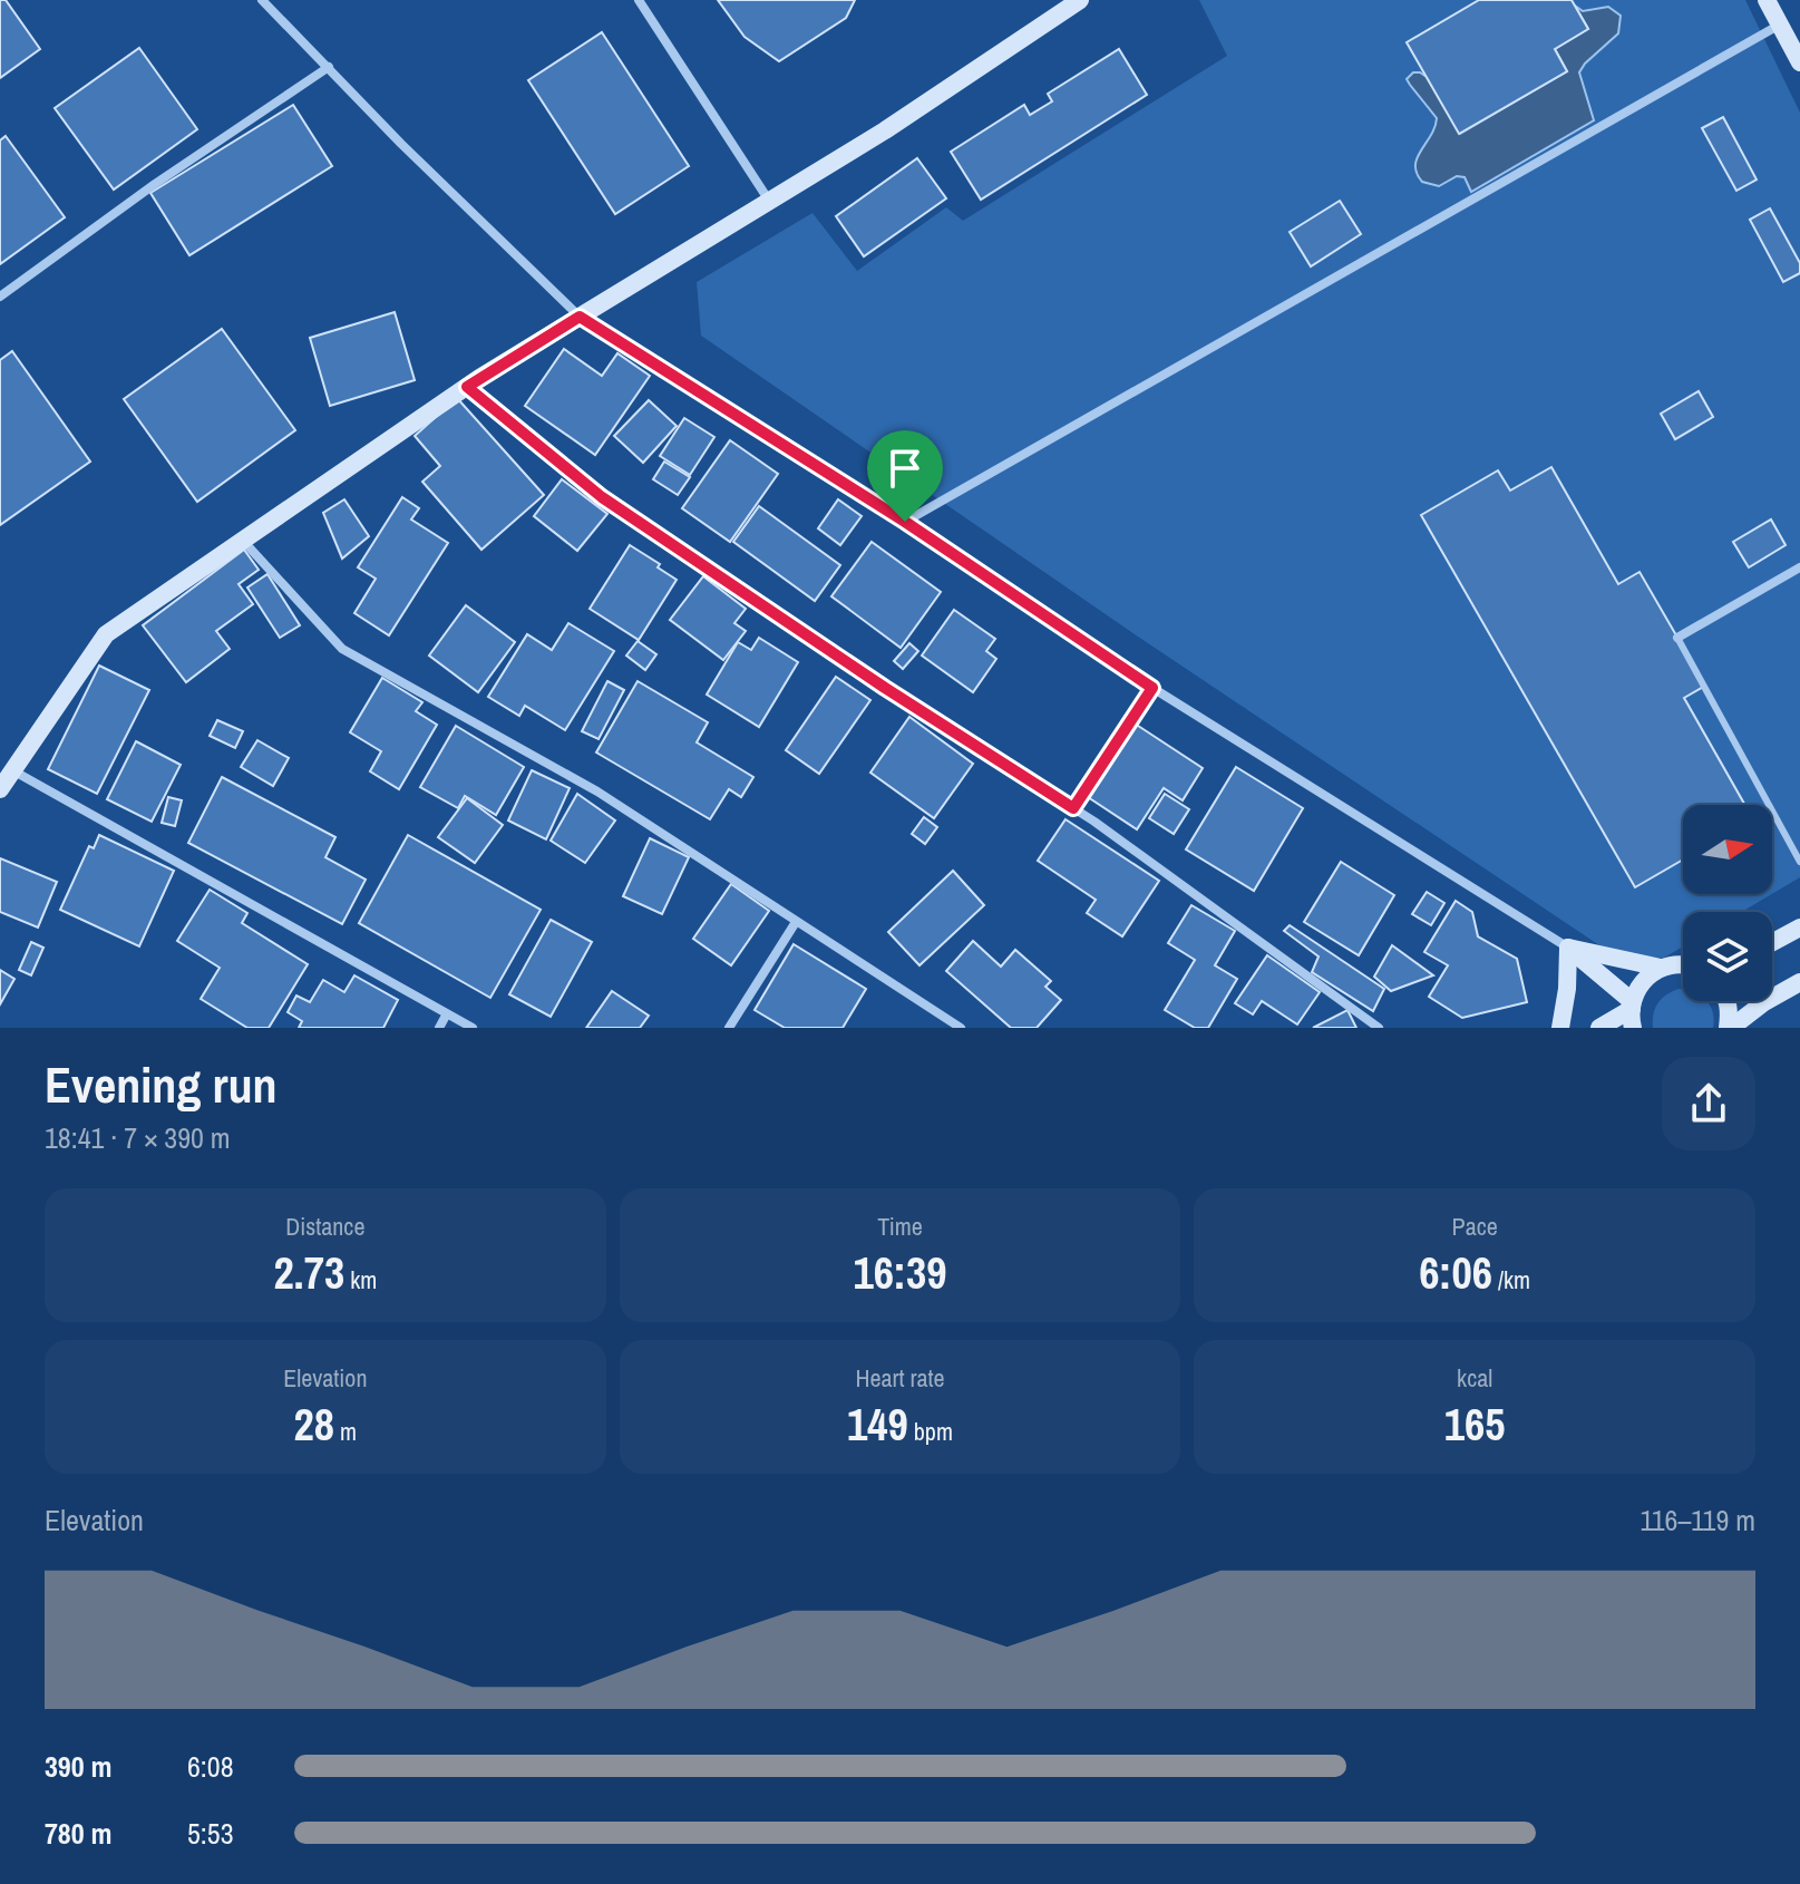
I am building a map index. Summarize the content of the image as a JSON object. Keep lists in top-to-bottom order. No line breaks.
{"north":"right","page":{"heading":["Evening run","18:41 · 7 × 390 m"],"stats":[["Distance","2.73 km"],["Time","16:39"],["Pace","6:06 /km"],["Elevation","28 m"],["Heart rate","149 bpm"],["kcal","165"]],"chart":["Elevation","116–119 m"],"list":[{"name":"390 m","note":"6:08"},{"name":"780 m","note":"5:53"}]}}
